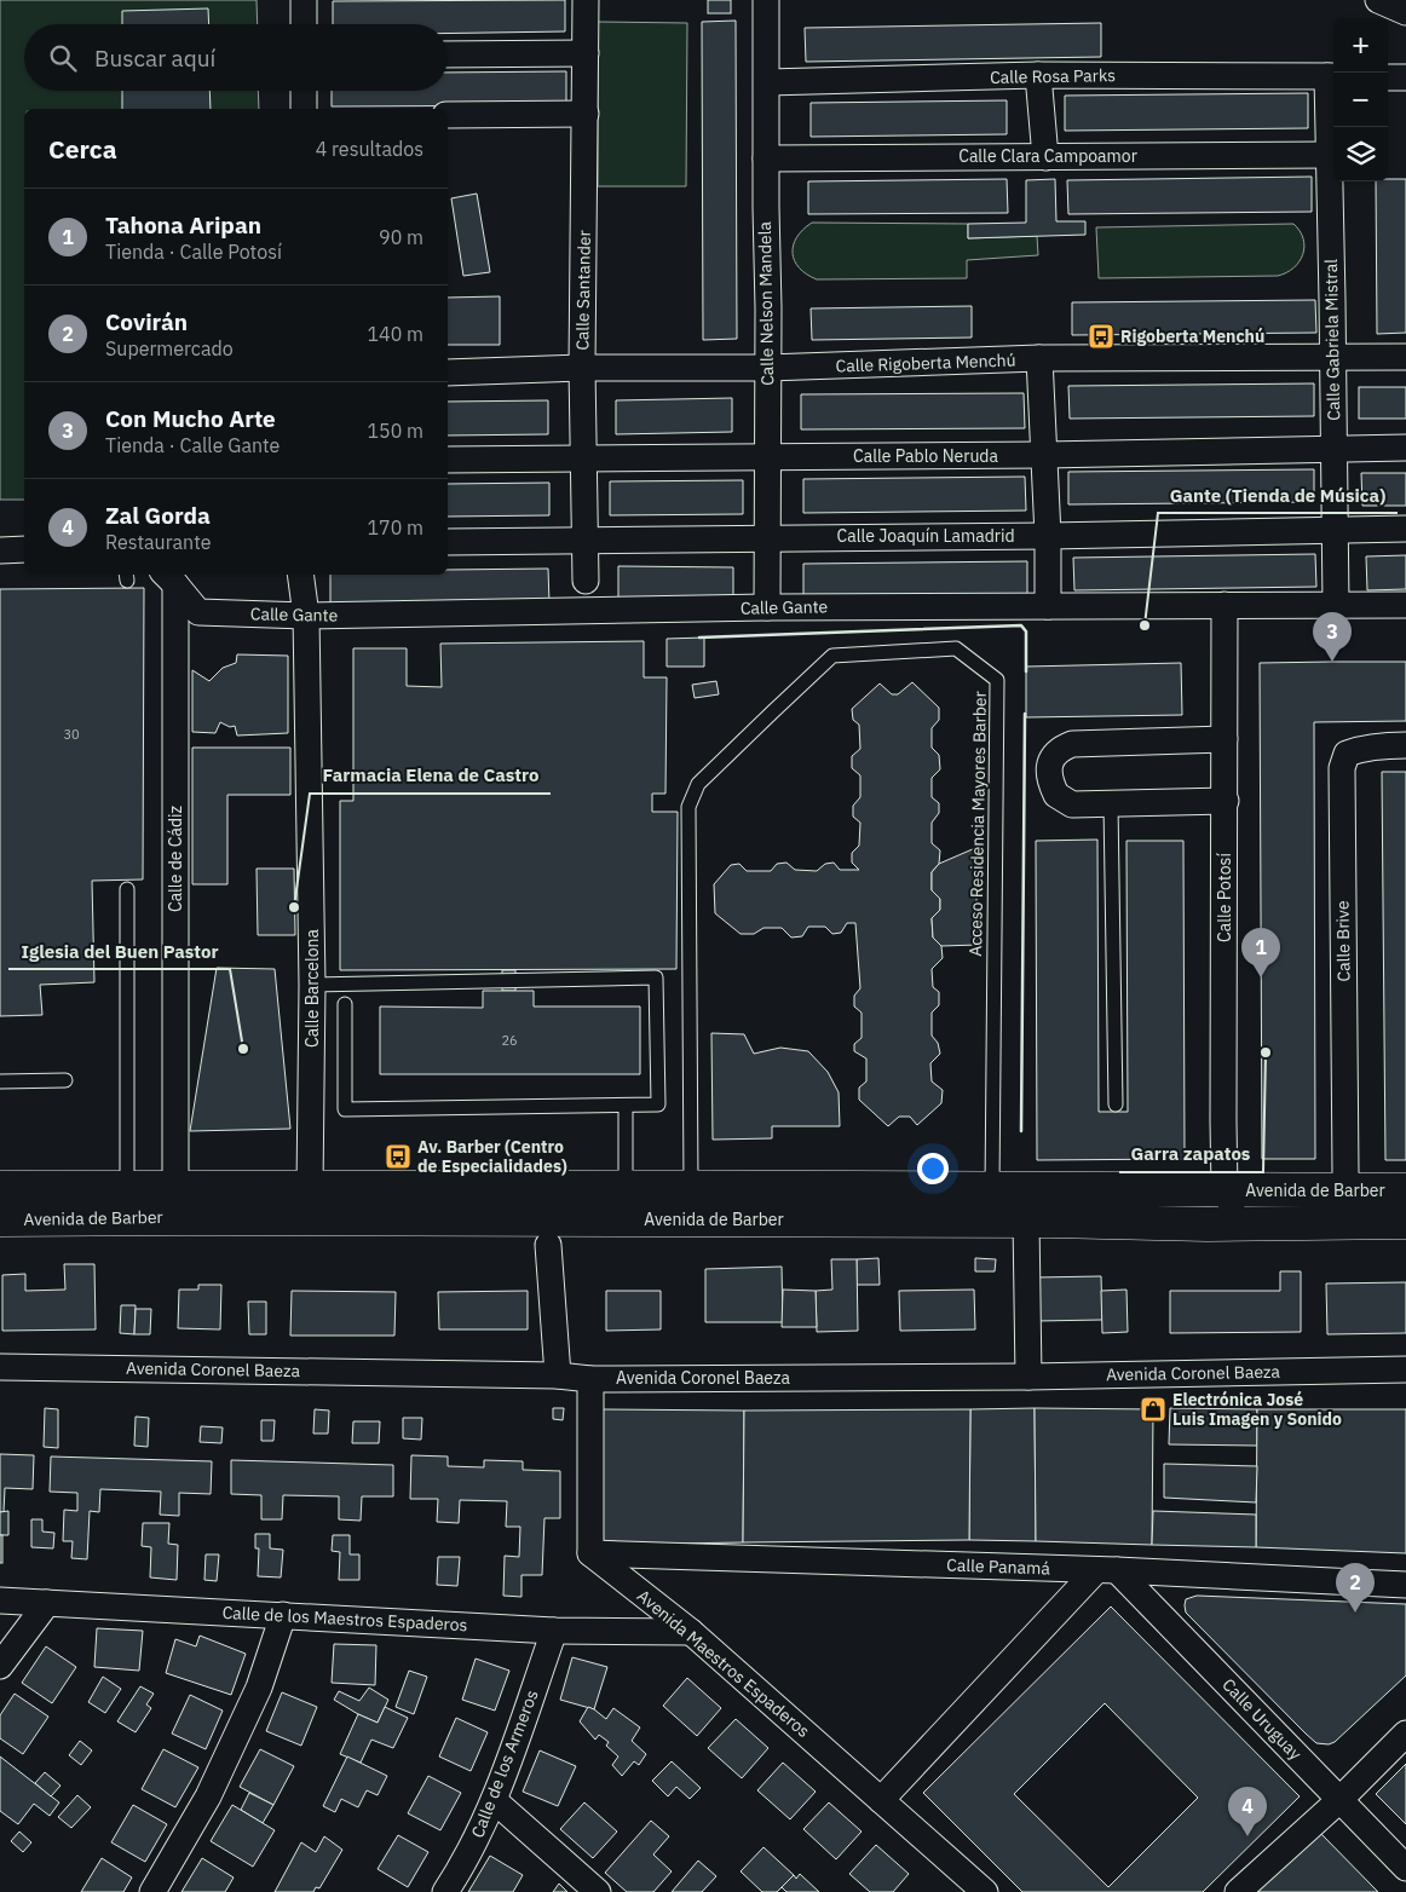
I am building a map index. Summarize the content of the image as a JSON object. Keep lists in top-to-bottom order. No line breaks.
{"streets":{"main road":["Avenida de Barber"],"street":["Calle Rosa Parks","Calle Clara Campoamor","Calle Santander","Calle Nelson Mandela","Calle Gabriela Mistral","Calle Rigoberta Menchú","Calle Pablo Neruda","Calle Joaquín Lamadrid","Calle Gante","Calle de Cádiz","Calle Potosí","Calle Brive","Calle Barcelona","Avenida Coronel Baeza","Calle Panamá","Calle de los Maestros Espaderos","Avenida Maestros Espaderos","Calle Uruguay","Calle de los Armeros"],"lane":["Acceso Residencia Mayores Barber"]},"crossings":[["Calle Rosa Parks","Calle Nelson Mandela"],["Calle Rosa Parks","Calle Gabriela Mistral"],["Calle Clara Campoamor","Calle Nelson Mandela"],["Calle Clara Campoamor","Calle Gabriela Mistral"],["Calle Santander","Calle Rigoberta Menchú"],["Calle Santander","Calle Pablo Neruda"],["Calle Santander","Calle Joaquín Lamadrid"],["Calle Nelson Mandela","Calle Rigoberta Menchú"],["Calle Nelson Mandela","Calle Pablo Neruda"],["Calle Nelson Mandela","Calle Joaquín Lamadrid"],["Calle Nelson Mandela","Calle Gante"],["Calle Gabriela Mistral","Calle Rigoberta Menchú"],["Calle Gabriela Mistral","Calle Pablo Neruda"],["Calle Gabriela Mistral","Calle Joaquín Lamadrid"],["Calle Gabriela Mistral","Calle Gante"],["Calle Gante","Calle de Cádiz"],["Calle Gante","Calle Potosí"],["Calle Gante","Calle Barcelona"],["Acceso Residencia Mayores Barber","Avenida de Barber"],["Calle de Cádiz","Avenida de Barber"],["Calle Potosí","Avenida de Barber"],["Calle Brive","Avenida de Barber"],["Calle Barcelona","Avenida de Barber"],["Calle Panamá","Avenida Maestros Espaderos"],["Calle Panamá","Calle Uruguay"],["Calle de los Maestros Espaderos","Avenida Maestros Espaderos"],["Calle de los Maestros Espaderos","Calle de los Armeros"]],"places":{"bus stop":["Rigoberta Menchú","Av. Barber (Centro de Especialidades)"],"other":["Gante (Tienda de Música)","Farmacia Elena de Castro","Iglesia del Buen Pastor","Garra zapatos"],"shop":["Electrónica José Luis Imagen y Sonido"]},"house_numbers":["30","26"],"page":{"map_buttons":["+","−"],"search":"Buscar aquí","heading":["Cerca","4 resultados"],"list":[{"mark":"1","name":"Tahona Aripan","note":"Tienda · Calle Potosí","value":"90 m"},{"mark":"2","name":"Covirán","note":"Supermercado","value":"140 m"},{"mark":"3","name":"Con Mucho Arte","note":"Tienda · Calle Gante","value":"150 m"},{"mark":"4","name":"Zal Gorda","note":"Restaurante","value":"170 m"}],"pins":["3","1","2","4"]}}
